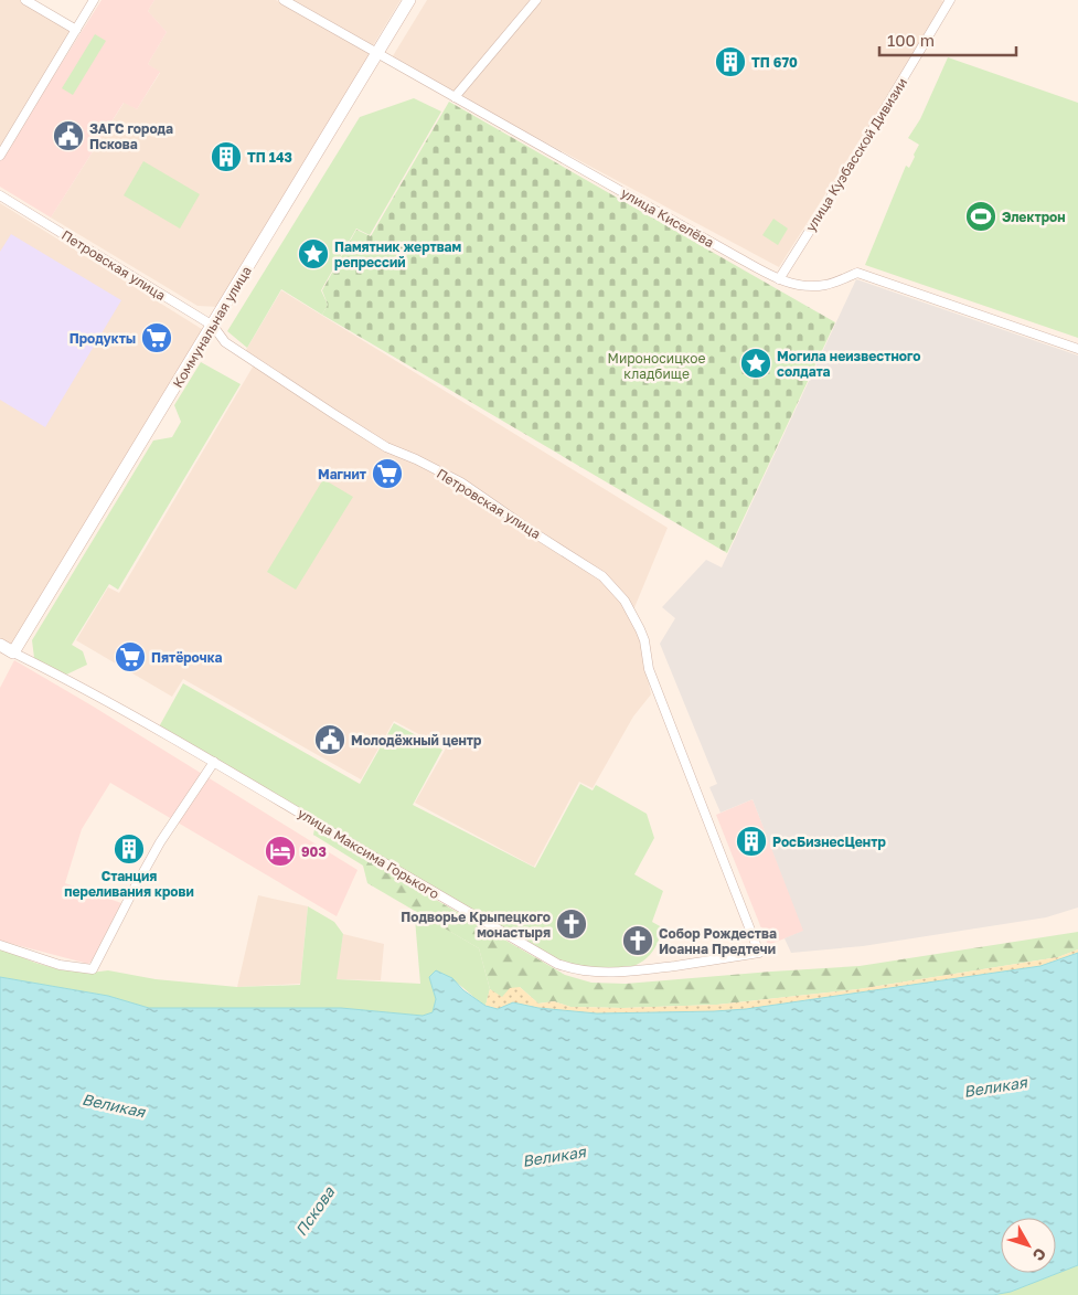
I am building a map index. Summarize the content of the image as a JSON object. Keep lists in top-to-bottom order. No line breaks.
{"streets":{"main road":["Коммунальная улица","улица Максима Горького"],"street":["улица Кузбасской Дивизии","улица Киселёва","Петровская улица"]},"crossings":[["улица Кузбасской Дивизии","улица Киселёва"],["улица Киселёва","Коммунальная улица"],["Петровская улица","Коммунальная улица"],["Петровская улица","улица Максима Горького"],["Коммунальная улица","улица Максима Горького"]],"water":["Великая","Пскова"],"parks":["Мироносицкое кладбище"],"places":{"building":["ТП 670","ТП 143","РосБизнесЦентр","Станция переливания крови"],"public building":["ЗАГС города Пскова","Молодёжный центр"],"sports":["Электрон"],"place":["Памятник жертвам репрессий","Могила неизвестного солдата"],"supermarket":["Продукты","Магнит","Пятёрочка"],"hotel":["903"],"church":["Подворье Крыпецкого монастыря","Собор Рождества Иоанна Предтечи"]},"scale_bar":"100 m","north":"bottom right"}
